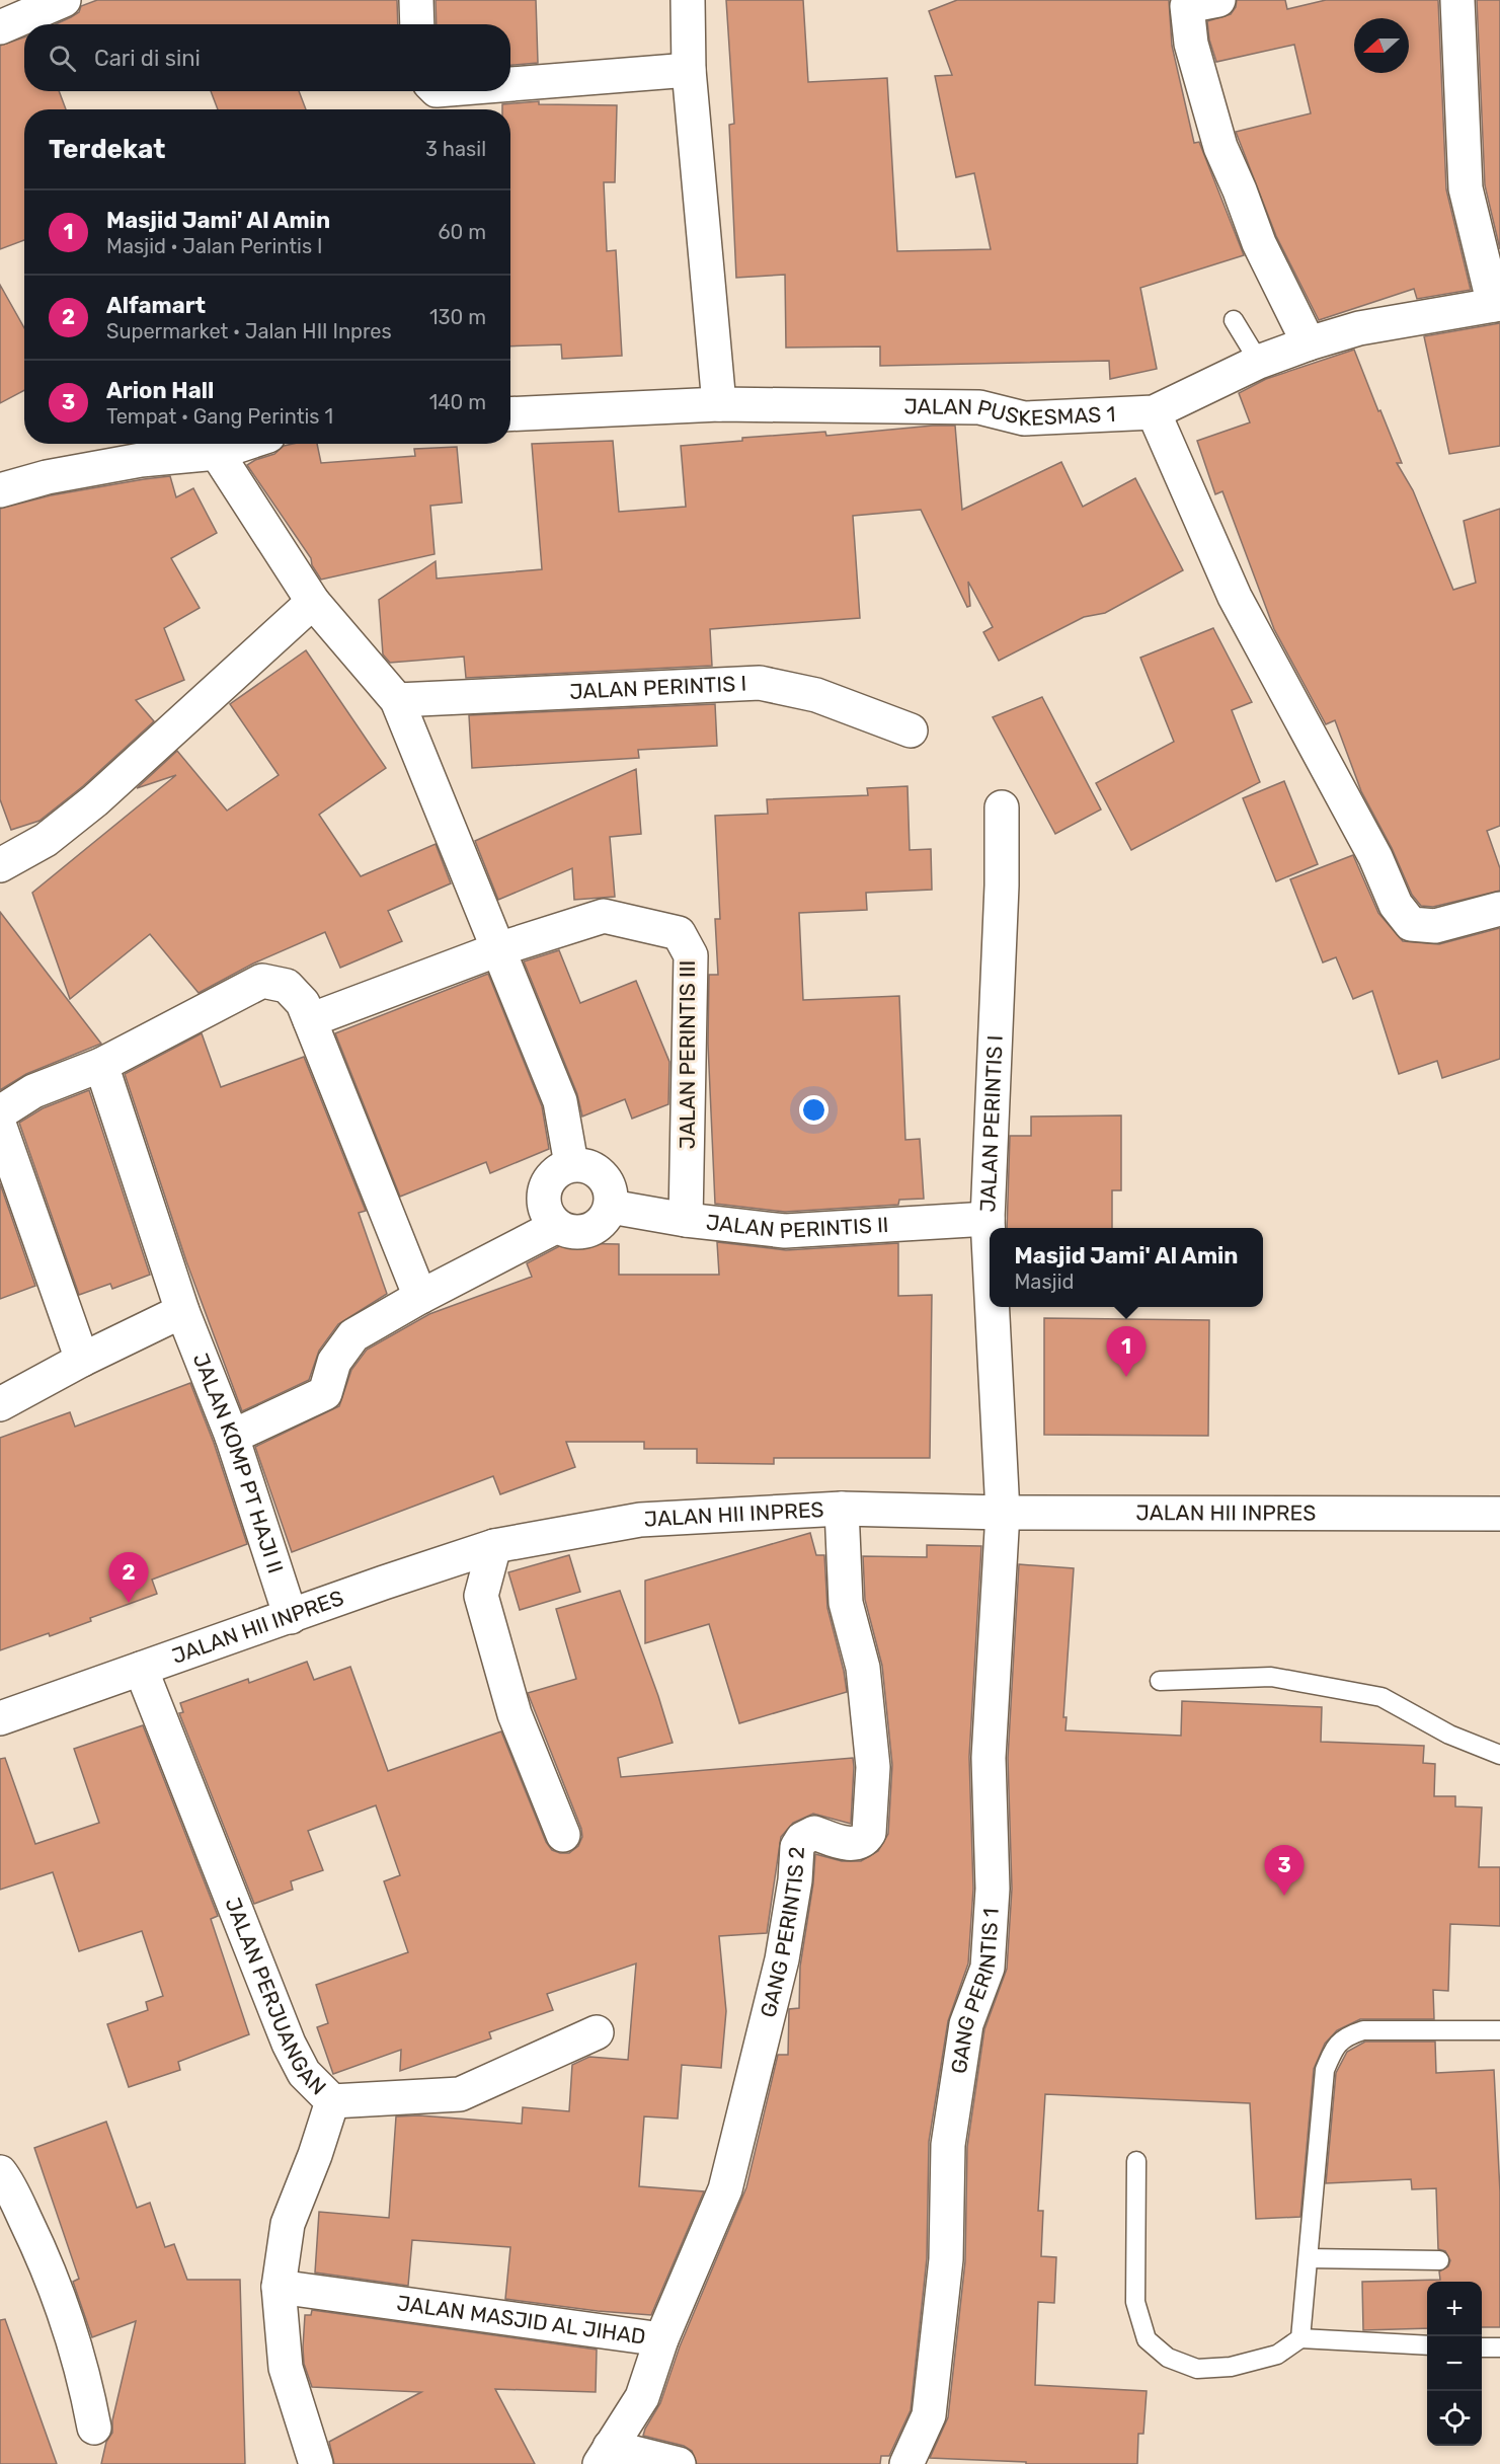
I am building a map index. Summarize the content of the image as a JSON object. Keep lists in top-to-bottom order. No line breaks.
{"streets":{"street":["JALAN PUSKESMAS 1","JALAN PERINTIS I","JALAN PERINTIS III","JALAN PERINTIS II","JALAN KOMP PT HAJI II","JALAN HII INPRES","GANG PERINTIS 2","GANG PERINTIS 1","JALAN PERJUANGAN","JALAN MASJID AL JIHAD"]},"crossings":[["JALAN PERINTIS I","JALAN PERINTIS II"],["JALAN PERINTIS I","JALAN HII INPRES"],["JALAN PERINTIS I","GANG PERINTIS 1"],["JALAN PERINTIS III","JALAN PERINTIS II"],["JALAN KOMP PT HAJI II","JALAN HII INPRES"],["JALAN HII INPRES","GANG PERINTIS 2"],["JALAN HII INPRES","GANG PERINTIS 1"],["JALAN HII INPRES","JALAN PERJUANGAN"],["GANG PERINTIS 2","JALAN MASJID AL JIHAD"],["JALAN PERJUANGAN","JALAN MASJID AL JIHAD"]],"north":"left","page":{"search":"Cari di sini","heading":["Terdekat","3 hasil"],"list":[{"mark":"1","name":"Masjid Jami' Al Amin","note":"Masjid · Jalan Perintis I","value":"60 m"},{"mark":"2","name":"Alfamart","note":"Supermarket · Jalan HII Inpres","value":"130 m"},{"mark":"3","name":"Arion Hall","note":"Tempat · Gang Perintis 1","value":"140 m"}],"popup":["Masjid Jami' Al Amin","Masjid"],"pins":["1","2","3"],"map_buttons":["+","−"]}}
